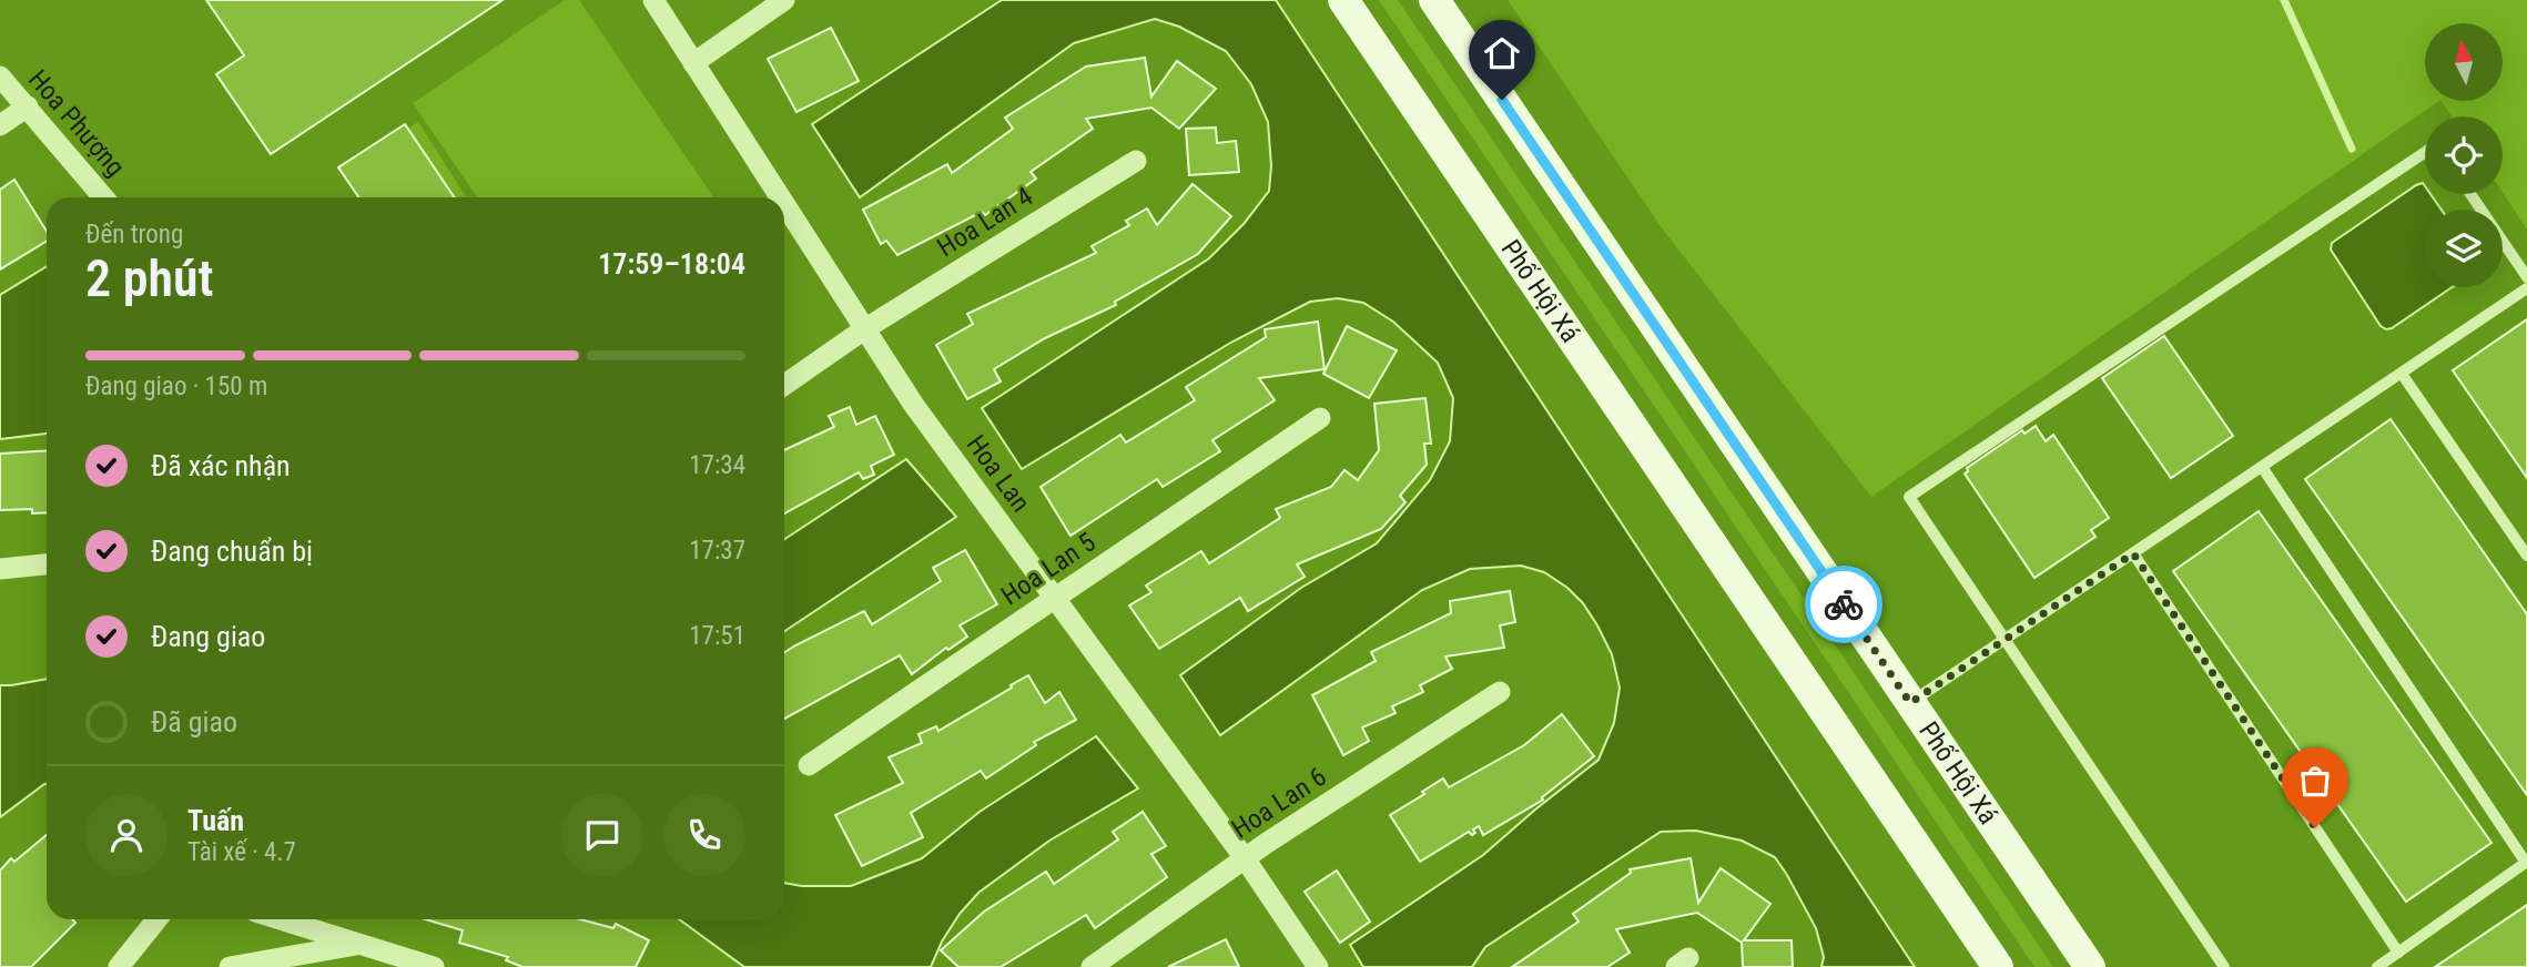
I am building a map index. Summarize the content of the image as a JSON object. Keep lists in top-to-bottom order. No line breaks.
{"streets":{"main road":["Phố Hội Xá"],"street":["Hoa Phượng","Hoa Lan 4","Hoa Lan","Hoa Lan 5","Hoa Lan 6"]},"crossings":[["Hoa Lan 4","Hoa Lan"],["Hoa Lan","Hoa Lan 5"],["Hoa Lan","Hoa Lan 6"]],"north":"top","page":{"heading":["2 phút","Đến trong","17:59–18:04"],"panel":["Tuấn","Tài xế · 4.7"],"bar":"Đang giao · 150 m","list":[["Đã xác nhận","17:34"],["Đang chuẩn bị","17:37"],["Đang giao","17:51"],"Đã giao"]}}
